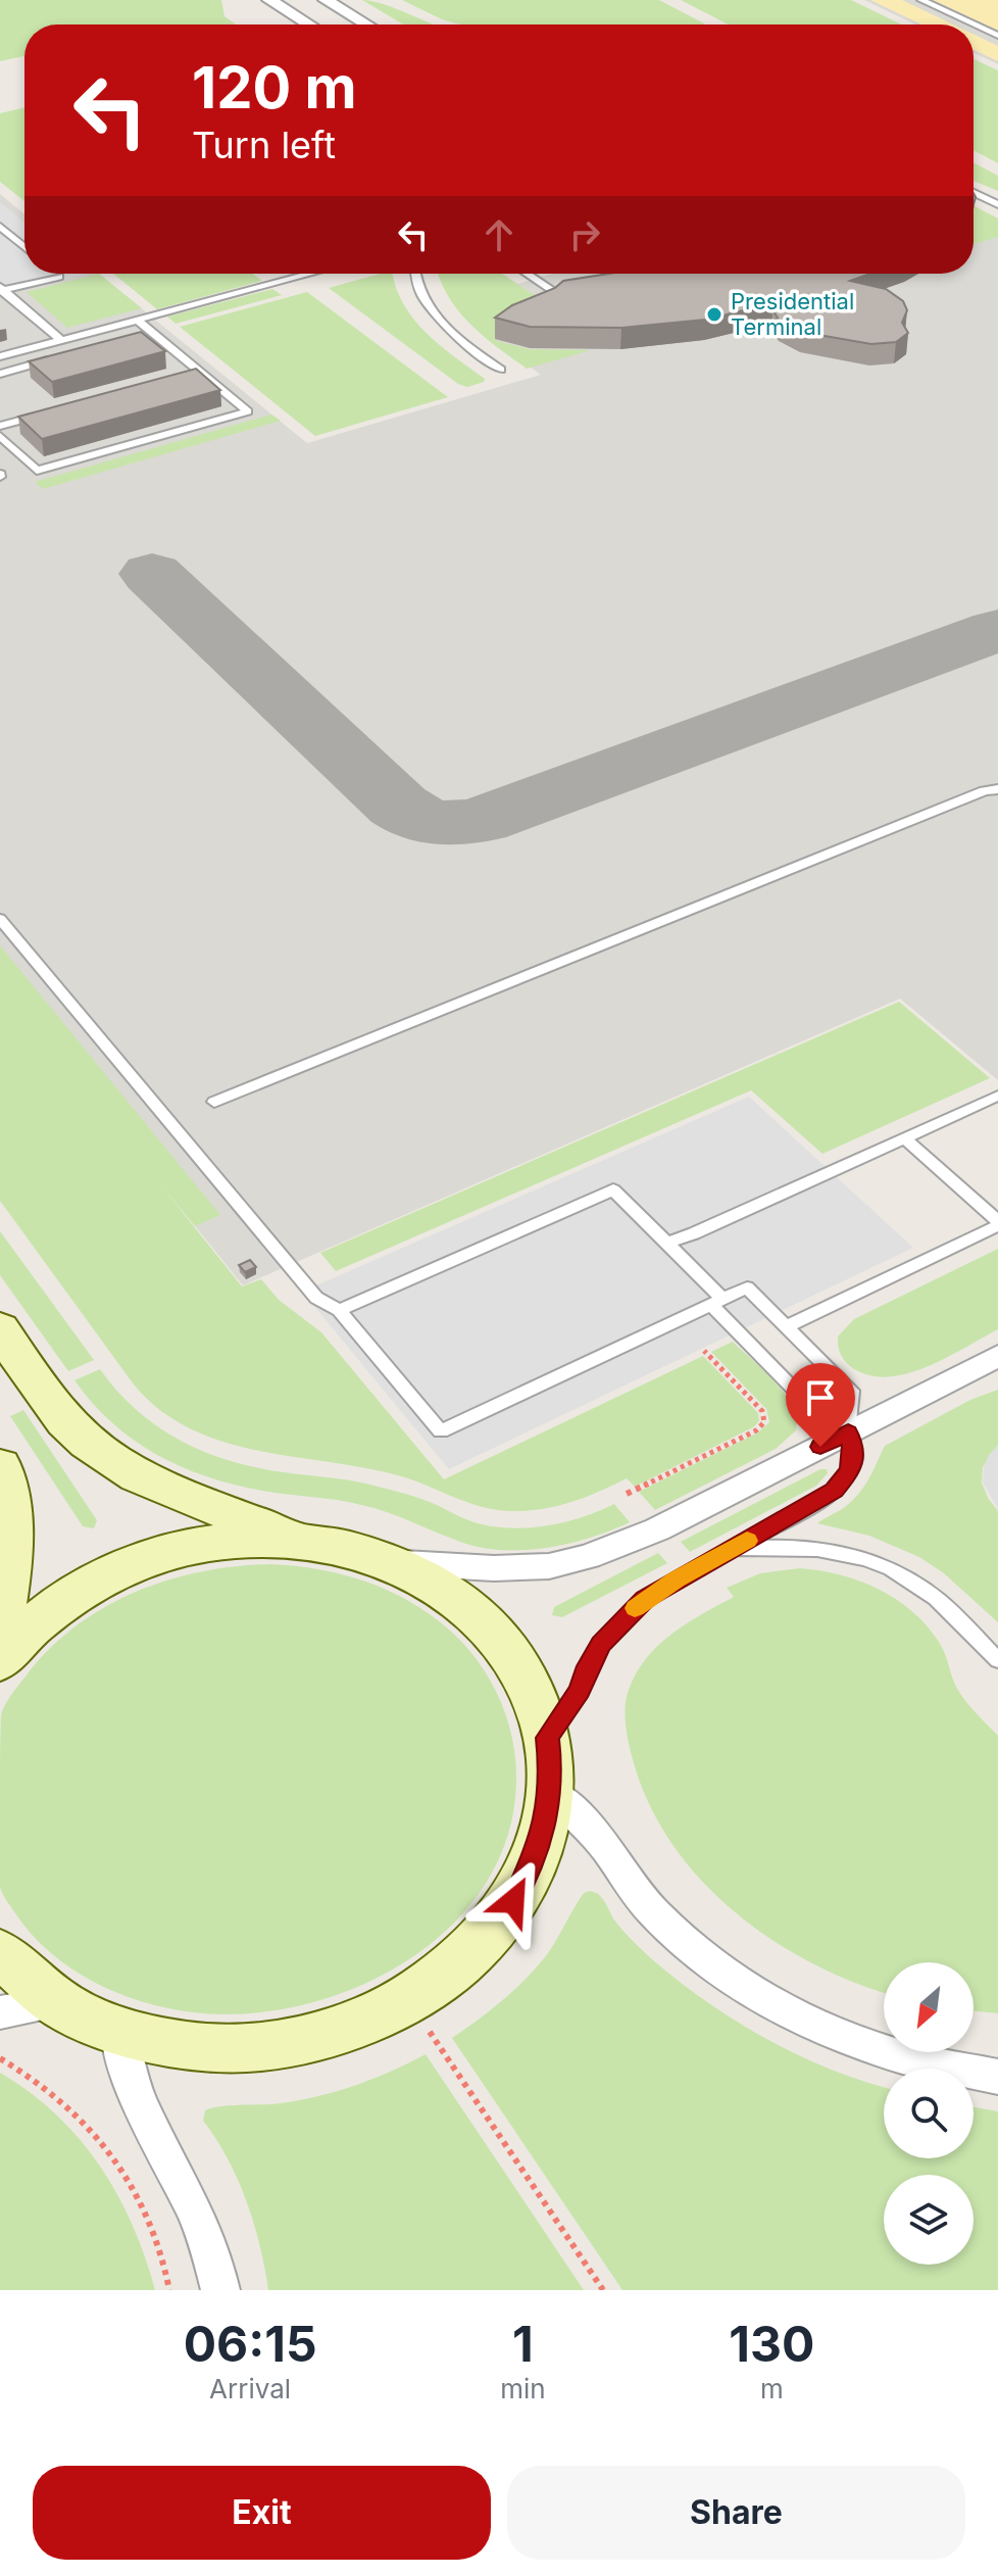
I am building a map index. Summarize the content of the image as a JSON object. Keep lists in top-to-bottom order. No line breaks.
{"places":["Presidential Terminal"],"north":"bottom left","page":{"turn":["120 m","Turn left"],"eta":["06:15","Arrival","1","min","130","m"],"buttons":["Exit","Share"]}}
